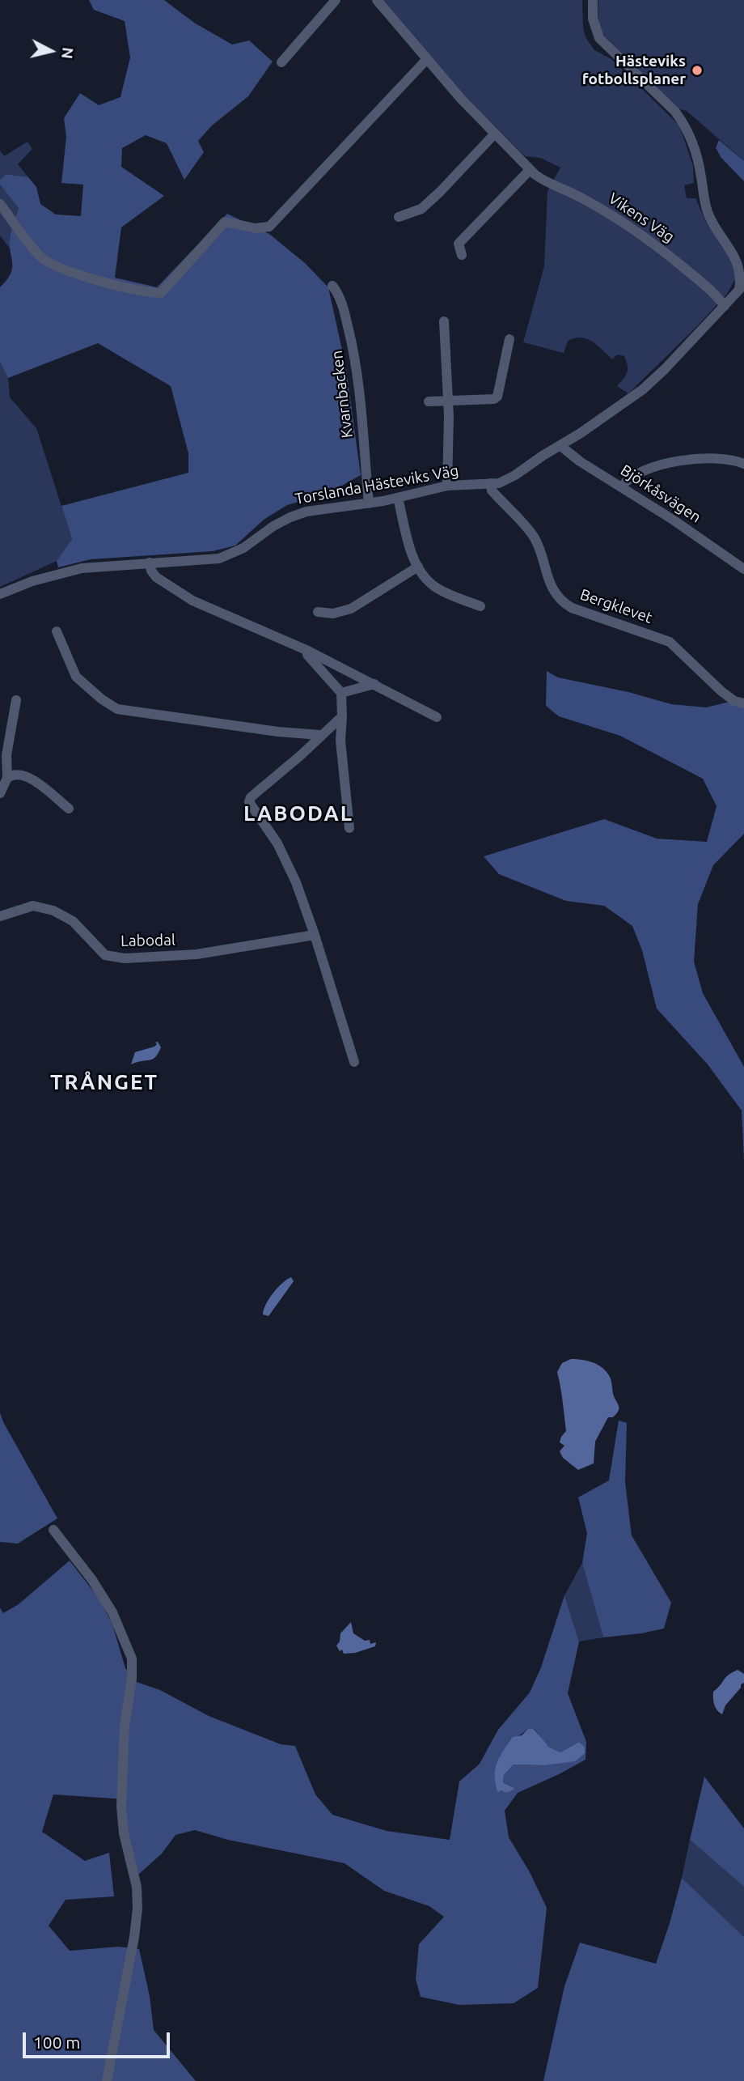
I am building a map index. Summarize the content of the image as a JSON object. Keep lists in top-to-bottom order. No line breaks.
{"streets":{"street":["Vikens Väg","Kvarnbacken","Torslanda Hästeviks Väg","Björkåsvägen","Bergklevet","Labodal"]},"crossings":[["Vikens Väg","Torslanda Hästeviks Väg"],["Kvarnbacken","Torslanda Hästeviks Väg"],["Torslanda Hästeviks Väg","Björkåsvägen"],["Torslanda Hästeviks Väg","Bergklevet"]],"districts":["LABODAL","TRÅNGET"],"places":["Hästeviks fotbollsplaner"],"scale_bar":"100 m","north":"right"}
